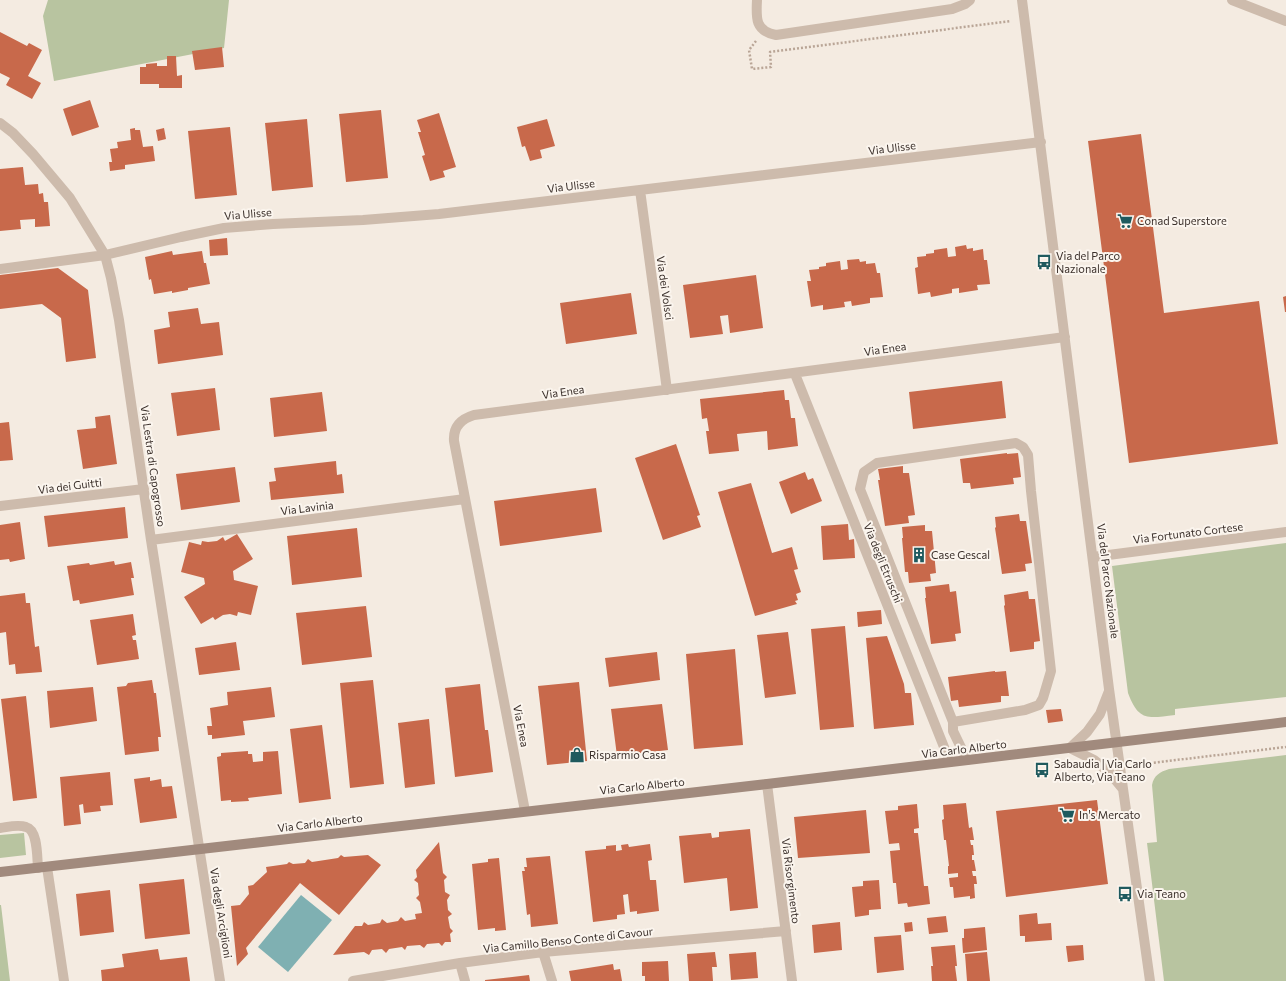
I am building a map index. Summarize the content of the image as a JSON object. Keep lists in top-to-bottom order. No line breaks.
{"streets":{"street":["Via Ulisse","Via dei Volsci","Via Enea","Via Lestra di Capogrosso","Via dei Guitti","Via Lavinia","Via Fortunato Cortese","Via degli Etruschi","Via del Parco Nazionale","Via Carlo Alberto","Via Risorgimento","Via degli Arciglioni","Via Camillo Benso Conte di Cavour"]},"crossings":[["Via Ulisse","Via dei Volsci"],["Via Ulisse","Via Lestra di Capogrosso"],["Via Ulisse","Via del Parco Nazionale"],["Via dei Volsci","Via Enea"],["Via Enea","Via Lavinia"],["Via Enea","Via degli Etruschi"],["Via Enea","Via del Parco Nazionale"],["Via Enea","Via Carlo Alberto"],["Via Lestra di Capogrosso","Via dei Guitti"],["Via Lestra di Capogrosso","Via Lavinia"],["Via Lestra di Capogrosso","Via Carlo Alberto"],["Via Lestra di Capogrosso","Via degli Arciglioni"],["Via Fortunato Cortese","Via del Parco Nazionale"],["Via degli Etruschi","Via Carlo Alberto"],["Via del Parco Nazionale","Via Carlo Alberto"],["Via Carlo Alberto","Via Risorgimento"],["Via Carlo Alberto","Via degli Arciglioni"],["Via Risorgimento","Via Camillo Benso Conte di Cavour"]],"places":{"supermarket":["Conad Superstore","In's Mercato"],"bus stop":["Via del Parco Nazionale","Sabaudia | Via Carlo Alberto, Via Teano","Via Teano"],"building":["Case Gescal"],"shop":["Risparmio Casa"]}}
